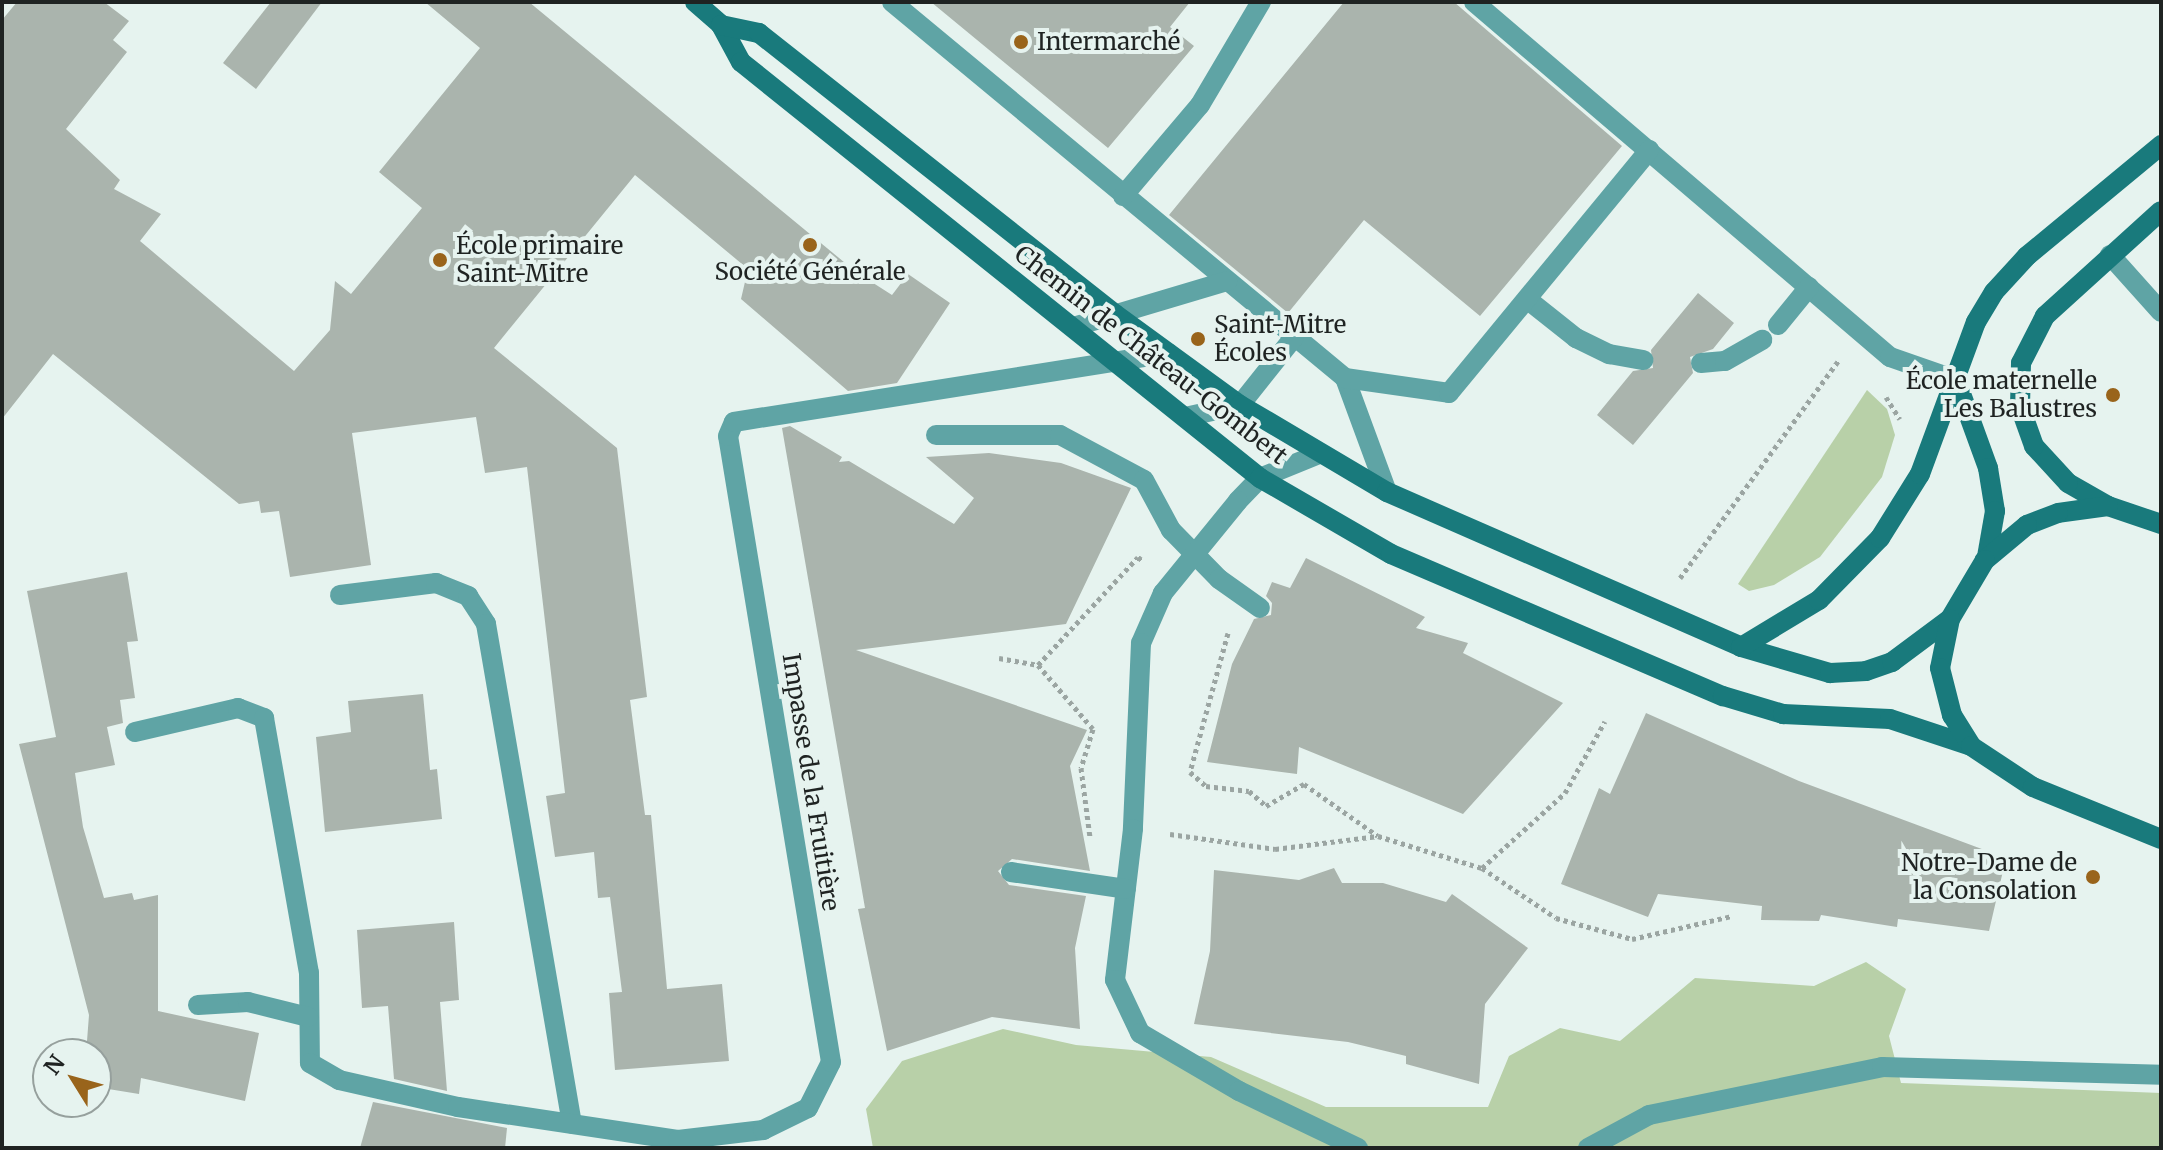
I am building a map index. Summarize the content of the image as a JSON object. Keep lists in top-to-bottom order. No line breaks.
{"streets":{"street":["Chemin de Château-Gombert","Impasse de la Fruitière"]},"crossings":[["Chemin de Château-Gombert","Impasse de la Fruitière"]],"places":["Intermarché","Société Générale","École primaire Saint-Mitre","Saint-Mitre Écoles","École maternelle Les Balustres","Notre-Dame de la Consolation"],"north":"top left"}
